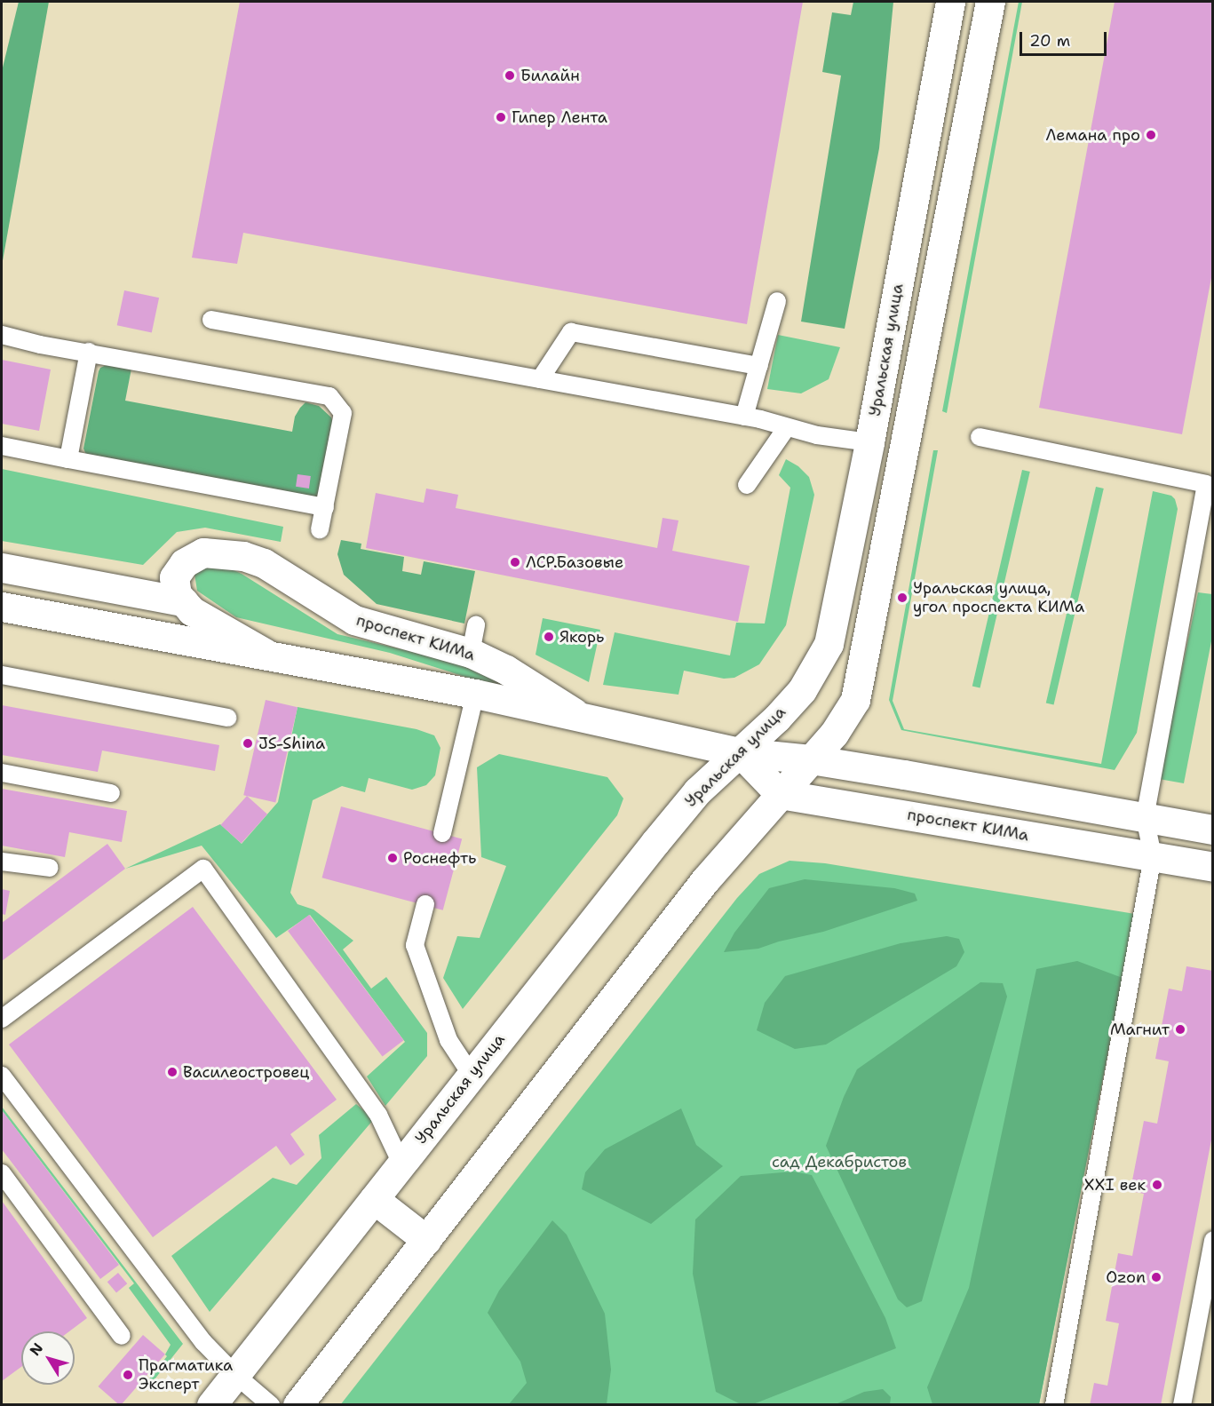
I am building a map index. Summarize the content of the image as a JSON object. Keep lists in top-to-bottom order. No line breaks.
{"streets":{"main road":["Уральская улица","проспект КИМа"]},"crossings":[["Уральская улица","проспект КИМа"]],"parks":["сад Декабристов"],"places":["Билайн","Гипер Лента","Лемана про","ЛСР.Базовые","Уральская улица, угол проспекта КИМа","Якорь","JS-Shina","Роснефть","Магнит","Василеостровец","XXI век","Ozon","Прагматика Эксперт"],"scale_bar":"20 m","north":"top left"}
